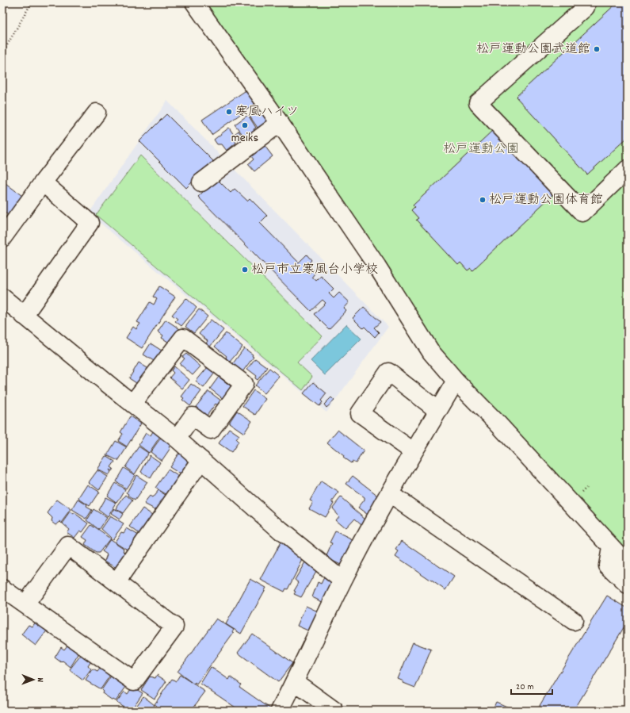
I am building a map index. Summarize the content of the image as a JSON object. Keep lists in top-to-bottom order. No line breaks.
{"parks":["松戸運動公園"],"places":["松戸運動公園武道館","寒風ハイツ","meiks","松戸運動公園体育館","松戸市立寒風台小学校"],"scale_bar":"20 m","north":"right"}
